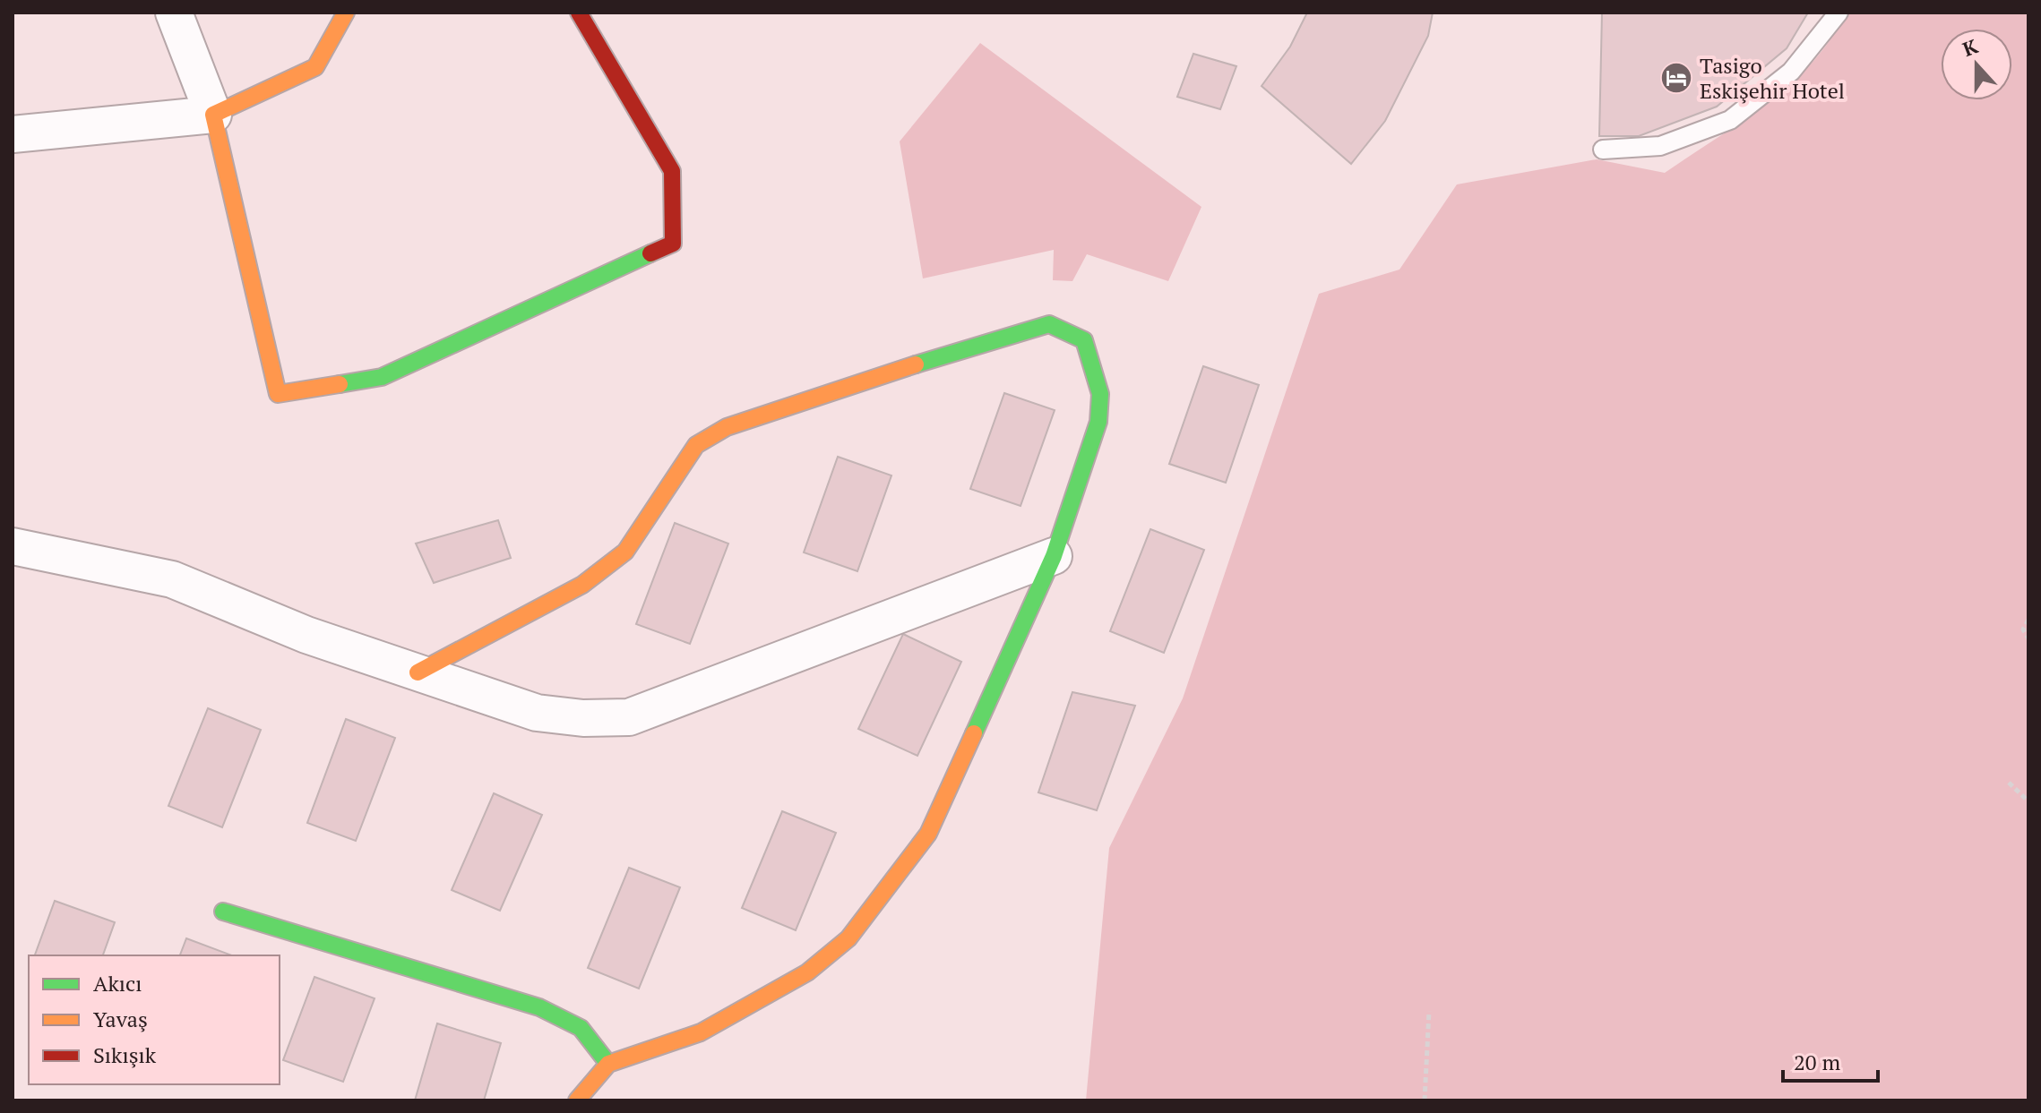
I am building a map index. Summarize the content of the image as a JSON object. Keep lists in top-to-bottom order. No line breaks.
{"places":{"hotel":["Tasigo Eskişehir Hotel"]},"legend":["Akıcı","Yavaş","Sıkışık"],"scale_bar":"20 m","north":"top"}
